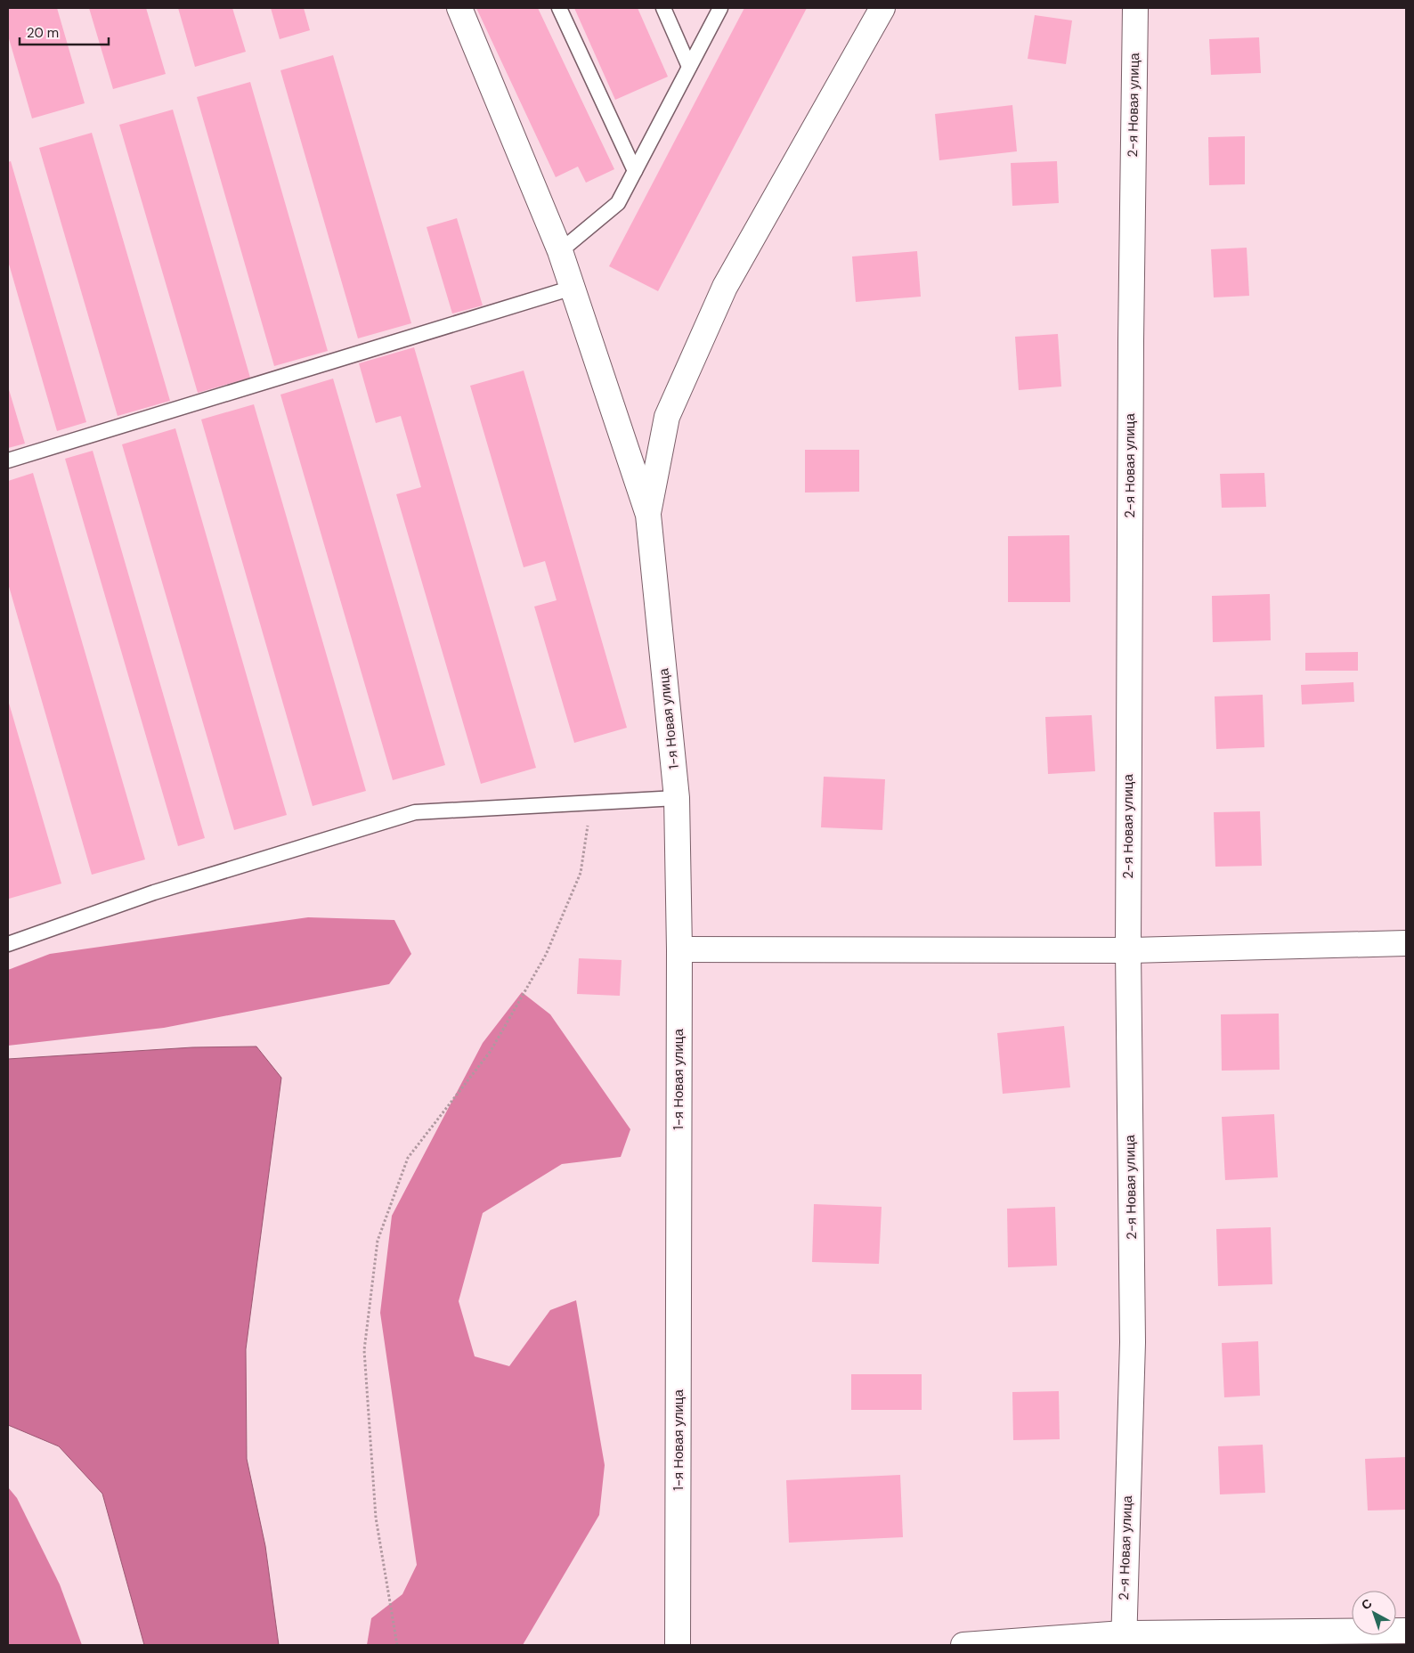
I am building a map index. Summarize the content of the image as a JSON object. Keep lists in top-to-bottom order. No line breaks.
{"streets":{"street":["2-я Новая улица","1-я Новая улица"]},"scale_bar":"20 m","north":"top left"}
